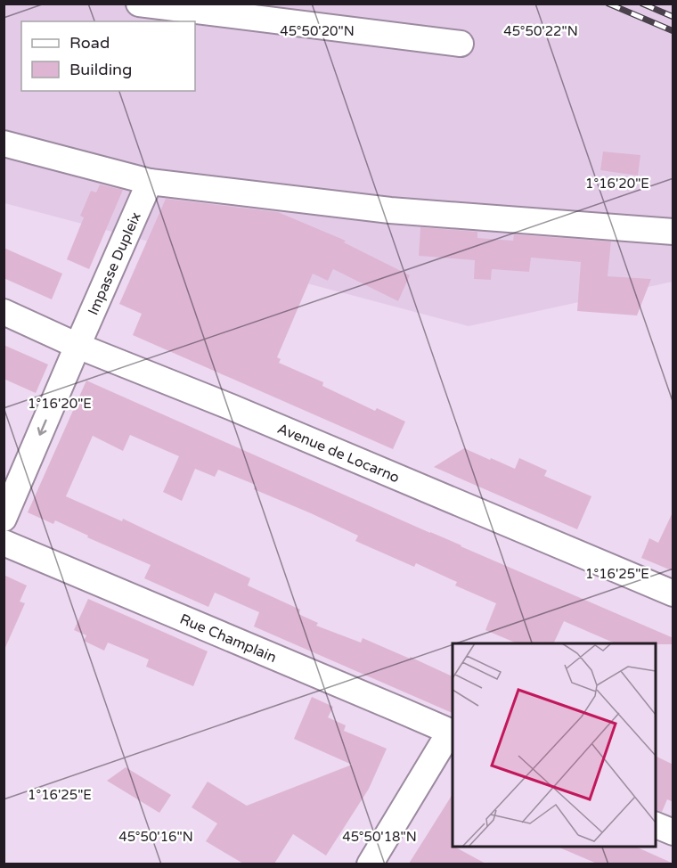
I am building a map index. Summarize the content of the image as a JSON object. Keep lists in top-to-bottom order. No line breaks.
{"streets":{"street":["Impasse Dupleix","Avenue de Locarno","Rue Champlain"]},"crossings":[["Impasse Dupleix","Avenue de Locarno"]],"one_way":["Impasse Dupleix"],"legend":["Road","Building"],"coordinates":["45°50'20\"N","45°50'22\"N","1°16'20\"E","1°16'25\"E","45°50'16\"N","45°50'18\"N"]}
